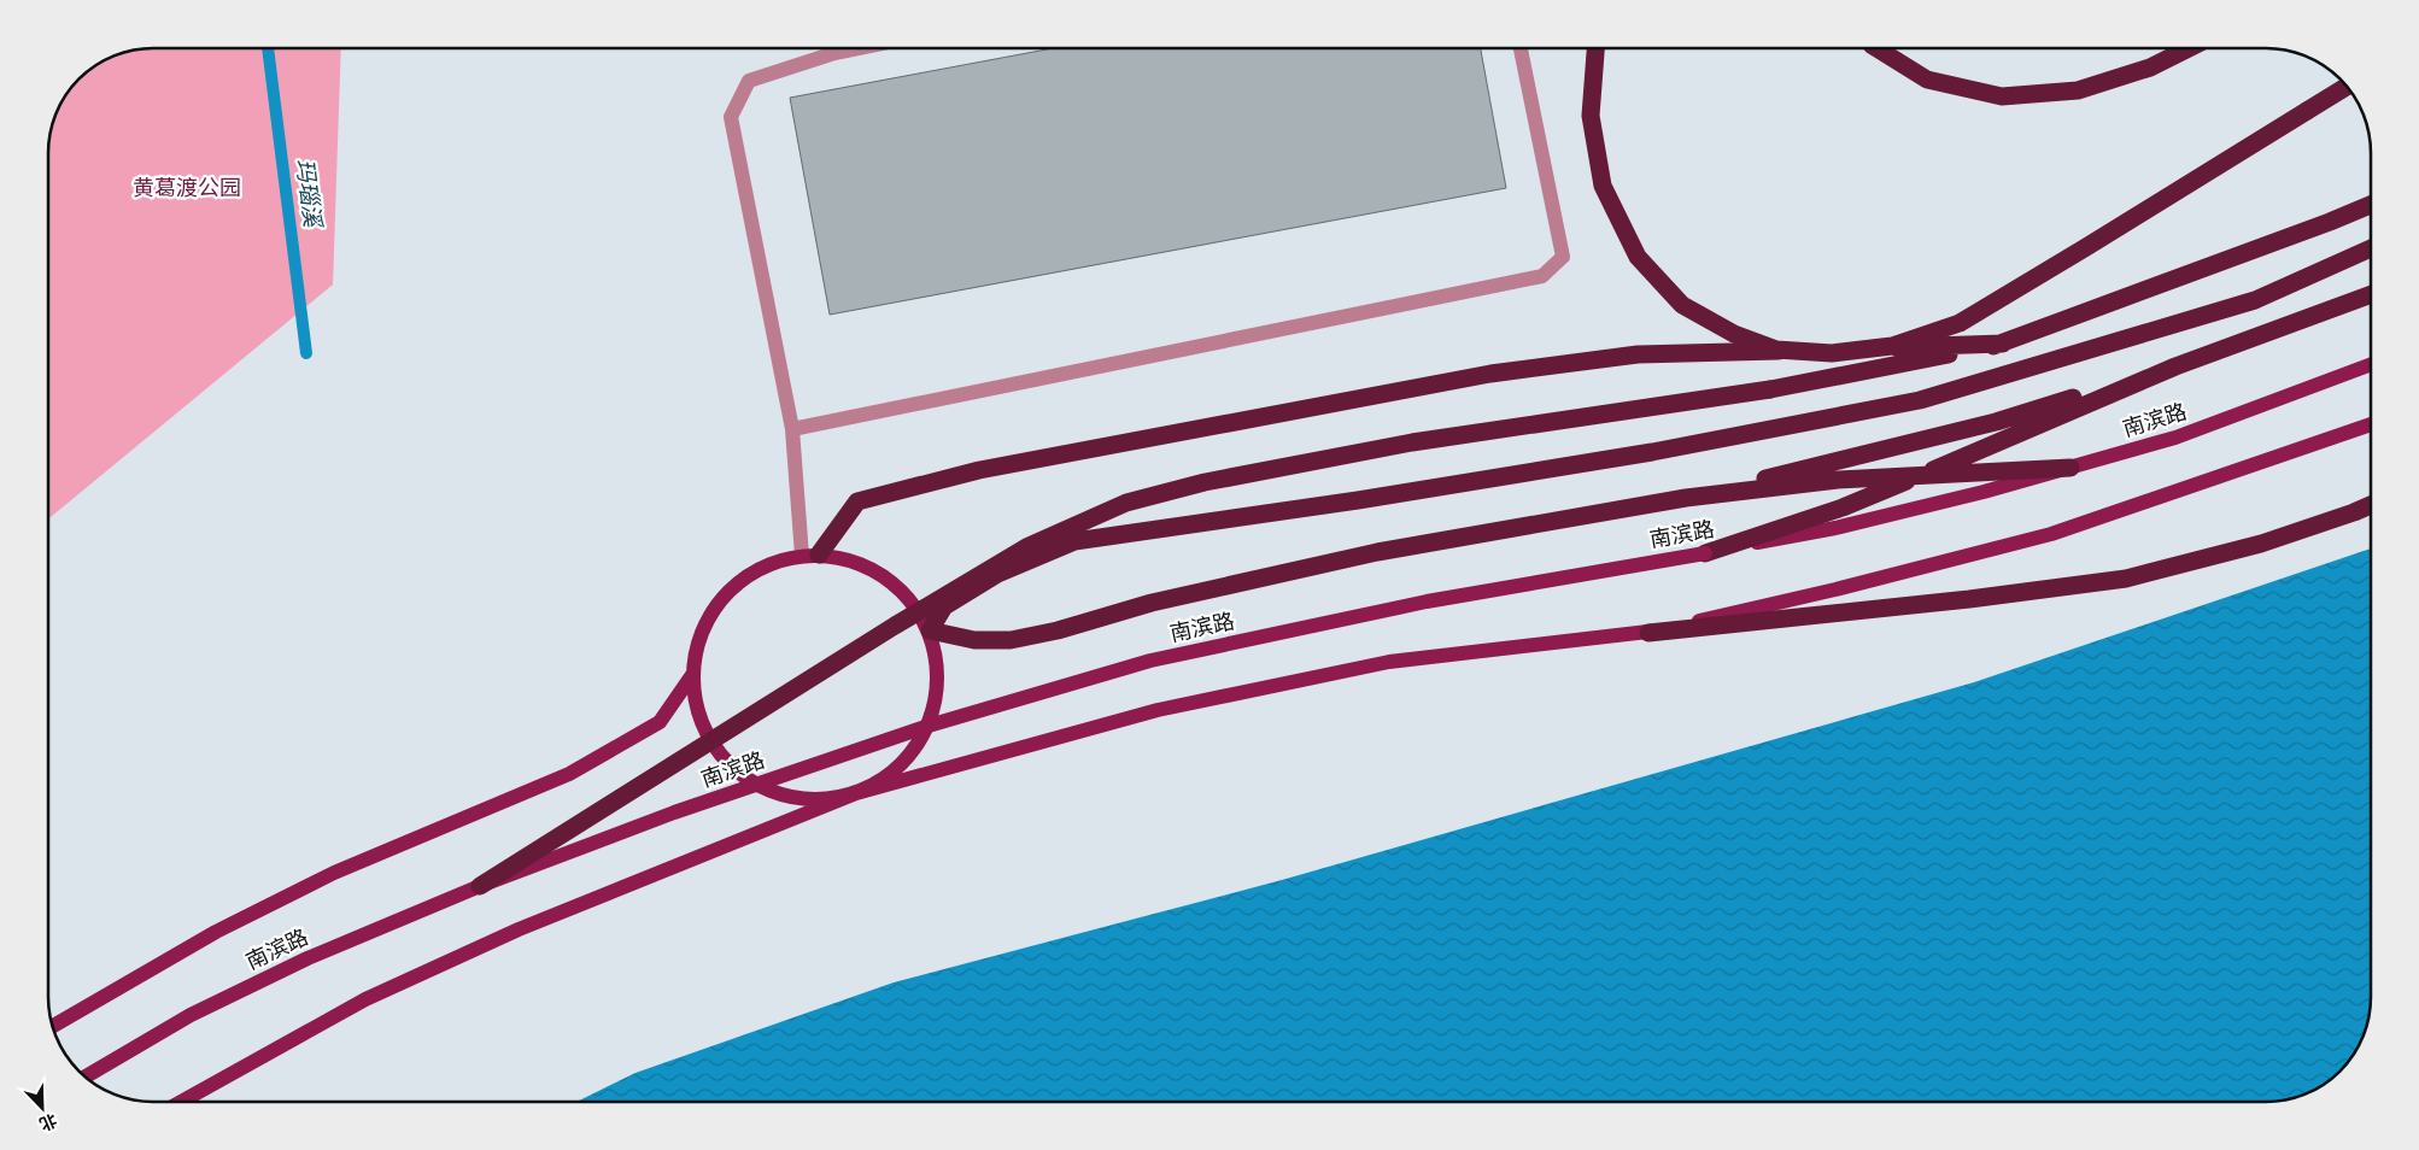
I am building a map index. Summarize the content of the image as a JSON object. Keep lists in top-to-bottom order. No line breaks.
{"streets":{"main road":["南滨路"]},"water":["玛瑙溪"],"parks":["黄葛渡公园"],"north":"bottom right"}
